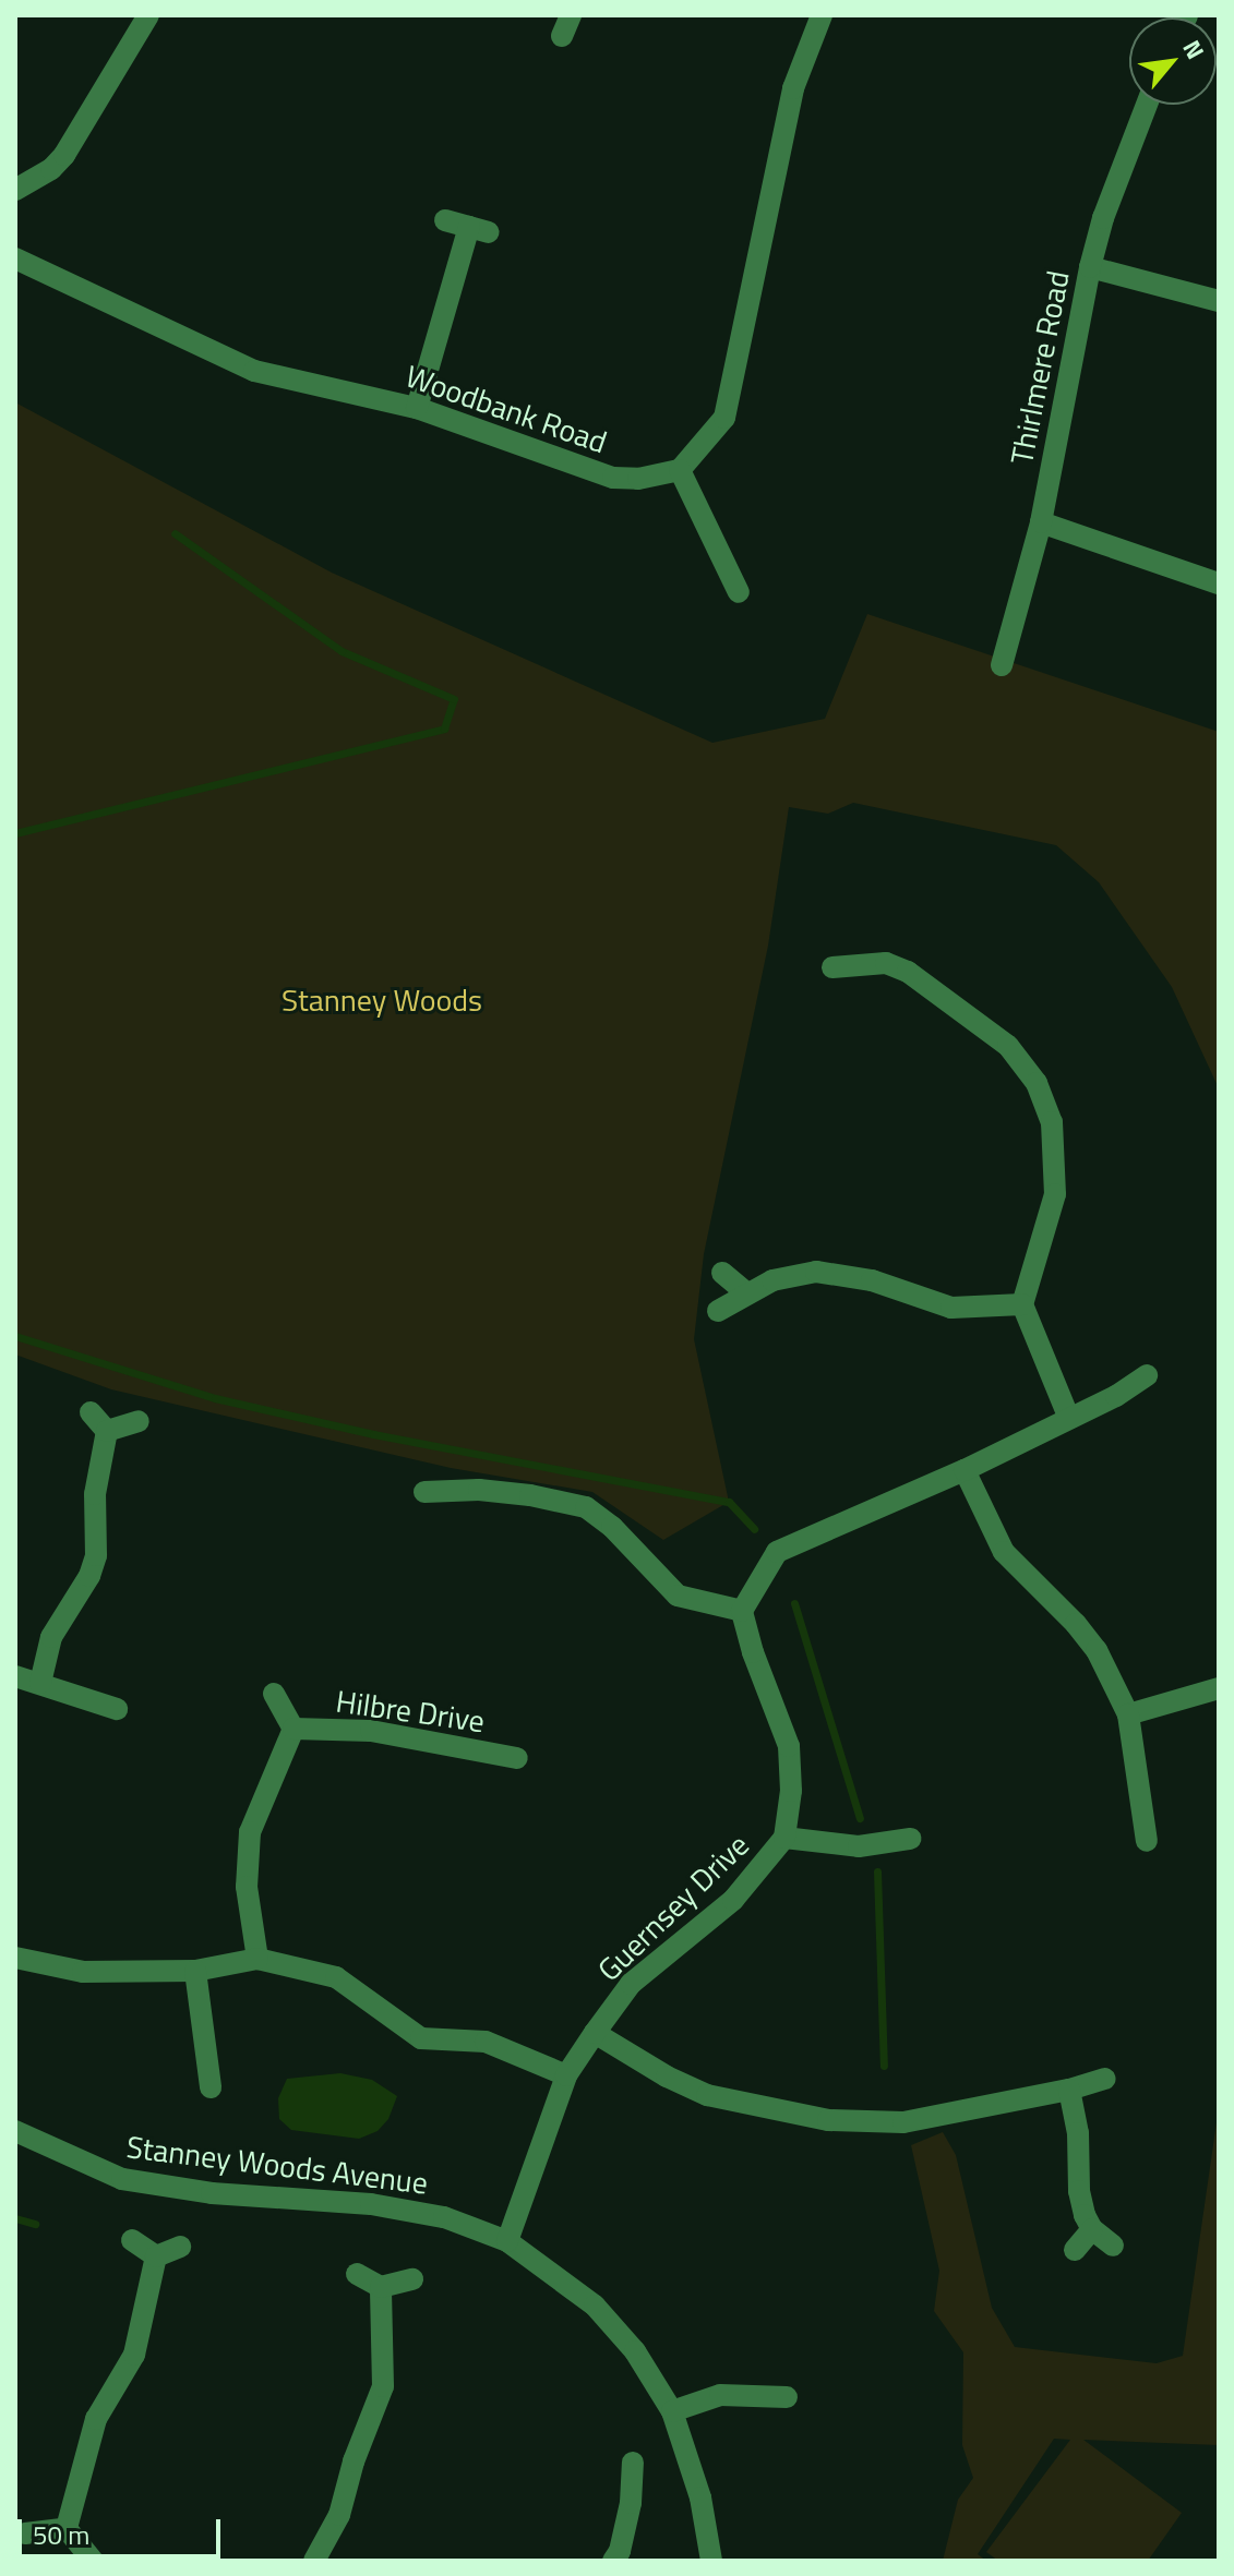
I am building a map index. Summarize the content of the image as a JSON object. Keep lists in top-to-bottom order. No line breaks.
{"streets":{"street":["Thirlmere Road","Woodbank Road","Hilbre Drive","Guernsey Drive","Stanney Woods Avenue"]},"crossings":[["Guernsey Drive","Stanney Woods Avenue"]],"parks":["Stanney Woods"],"scale_bar":"50 m","north":"top right"}
